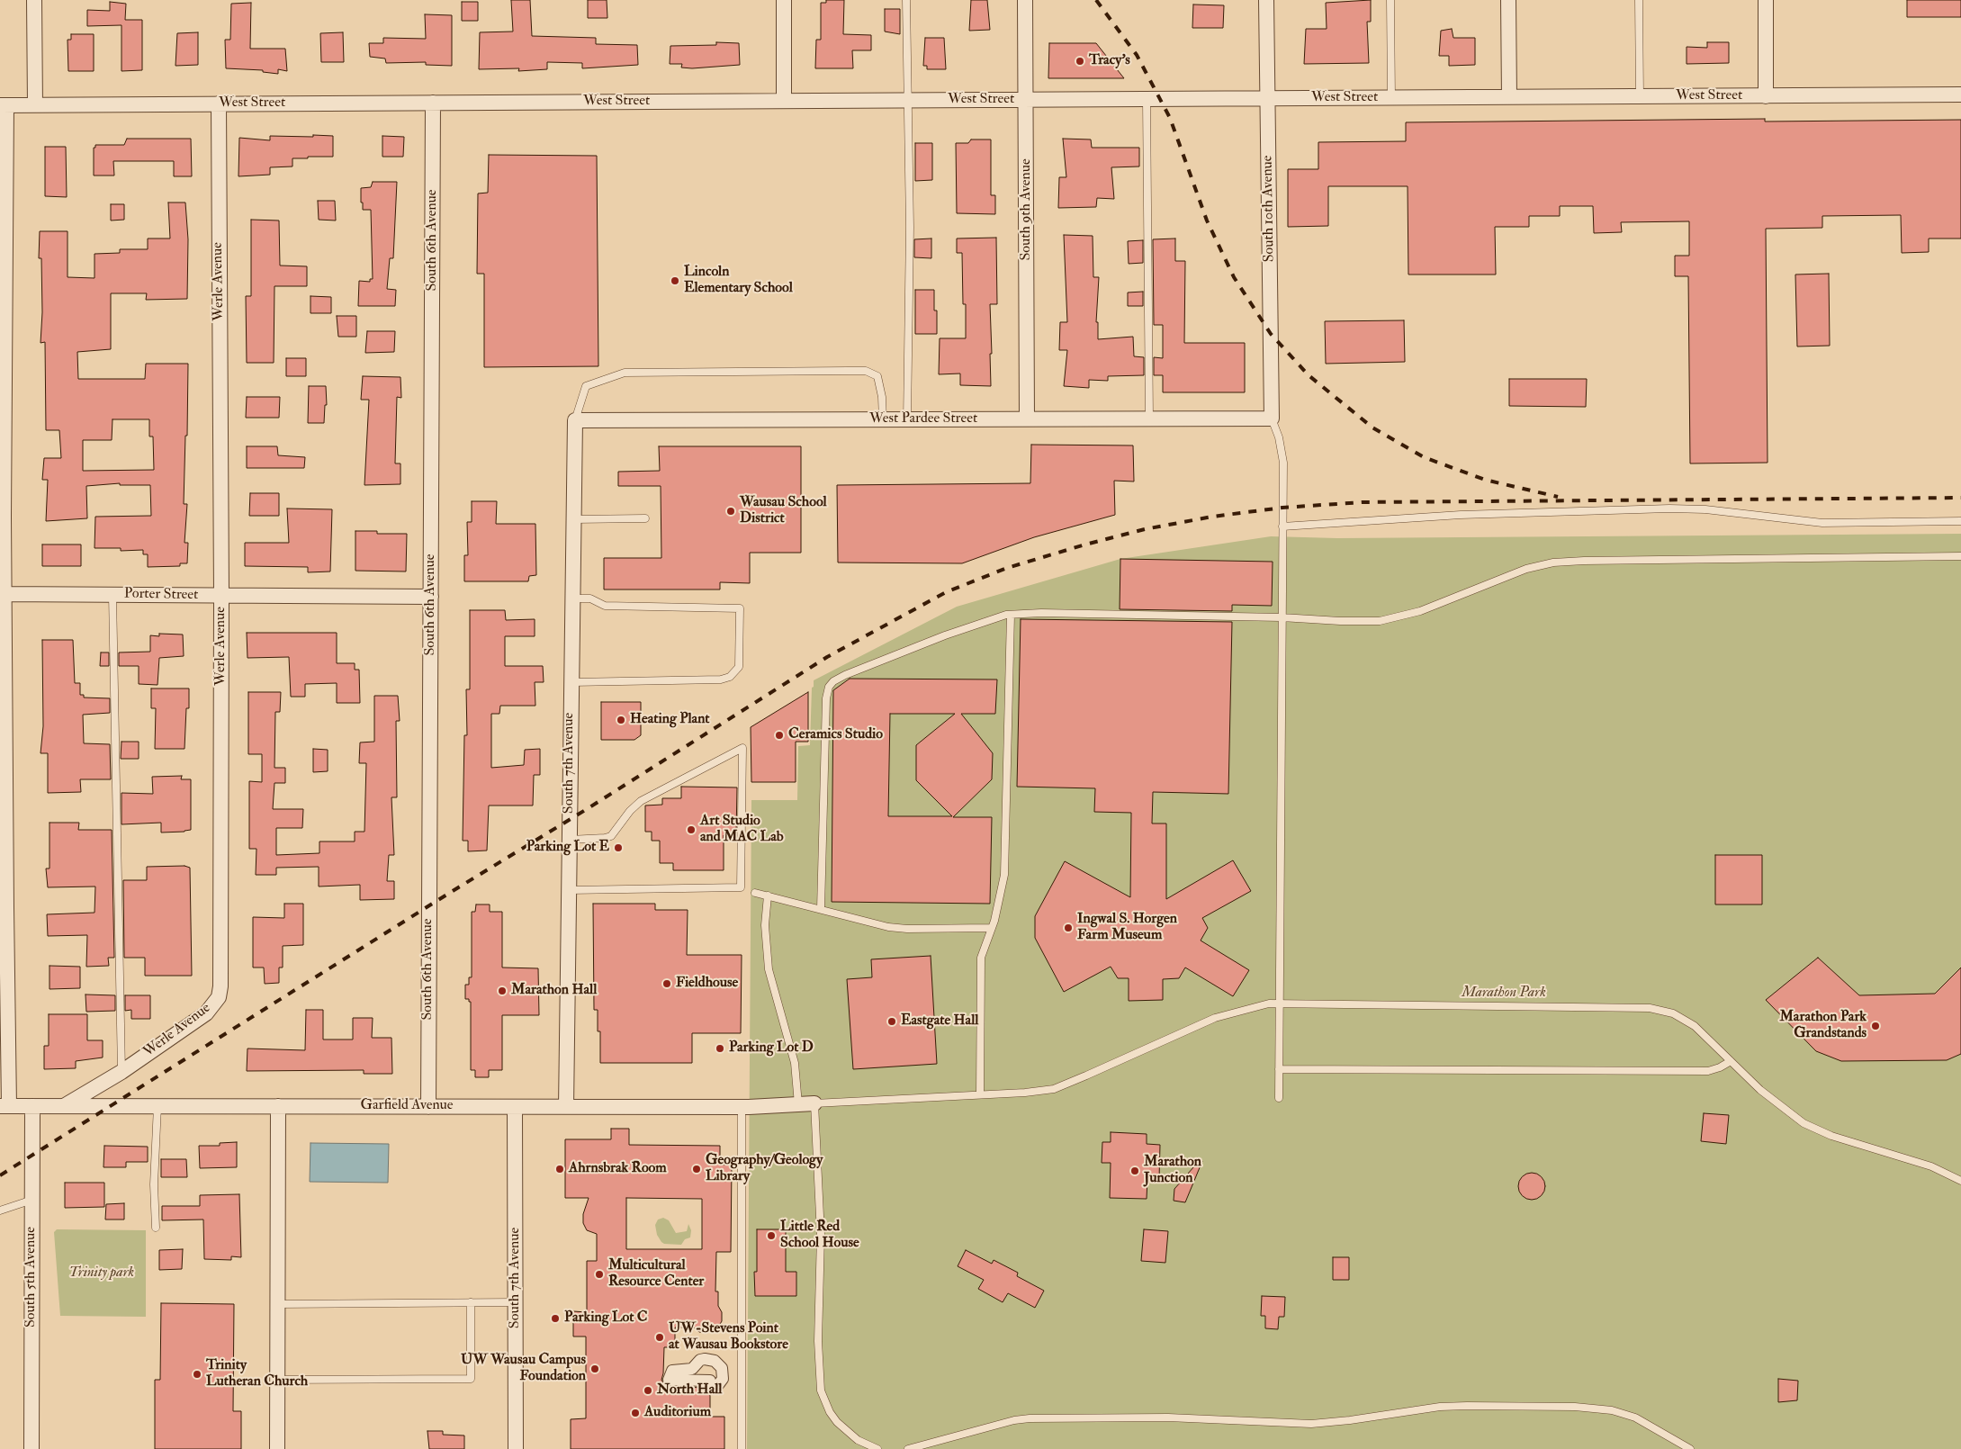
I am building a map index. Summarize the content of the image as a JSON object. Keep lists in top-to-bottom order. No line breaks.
{"streets":{"street":["West Street","South 10th Avenue","South 9th Avenue","South 6th Avenue","Werle Avenue","West Pardee Street","Porter Street","South 7th Avenue","Garfield Avenue","South 5th Avenue"]},"crossings":[["West Street","South 10th Avenue"],["West Street","South 9th Avenue"],["West Street","South 6th Avenue"],["West Street","Werle Avenue"],["South 10th Avenue","West Pardee Street"],["South 9th Avenue","West Pardee Street"],["South 6th Avenue","Porter Street"],["South 6th Avenue","Garfield Avenue"],["Werle Avenue","Porter Street"],["Werle Avenue","Garfield Avenue"],["West Pardee Street","South 7th Avenue"],["South 7th Avenue","Garfield Avenue"],["Garfield Avenue","South 5th Avenue"]],"parks":["Marathon Park","Trinity park"],"places":["Tracy's","Lincoln Elementary School","Wausau School District","Heating Plant","Ceramics Studio","Art Studio and MAC Lab","Parking Lot E","Ingwal S. Horgen Farm Museum","Fieldhouse","Marathon Hall","Eastgate Hall","Marathon Park Grandstands","Parking Lot D","Ahrnsbrak Room","Geography/Geology Library","Marathon Junction","Little Red School House","Multicultural Resource Center","Parking Lot C","UW-Stevens Point at Wausau Bookstore","UW Wausau Campus Foundation","Trinity Lutheran Church","North Hall","Auditorium"]}
